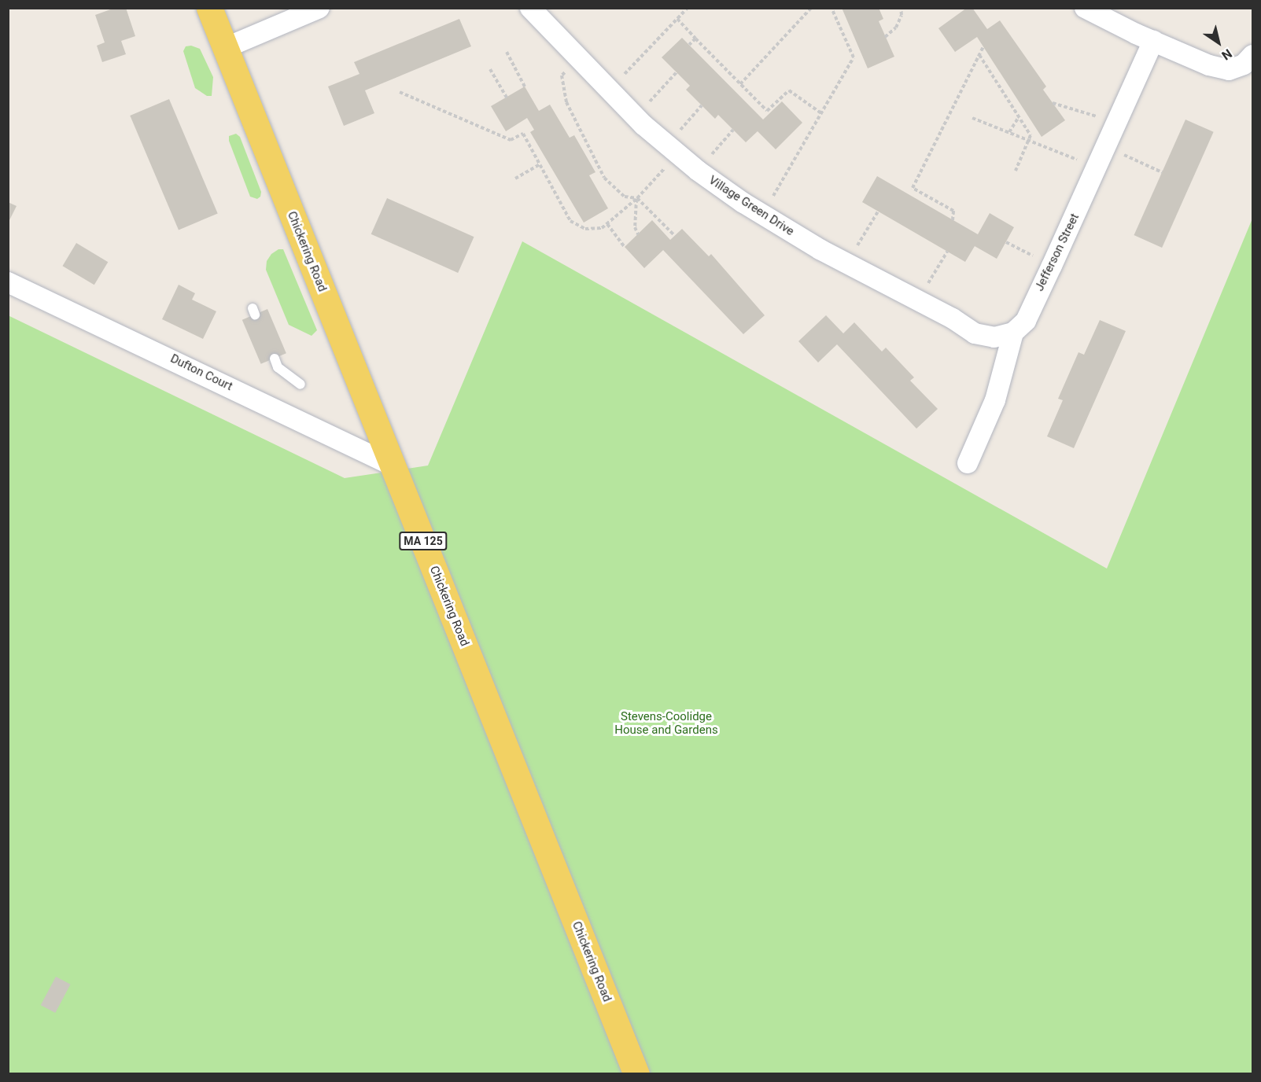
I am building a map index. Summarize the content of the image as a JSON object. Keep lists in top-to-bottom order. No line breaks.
{"streets":{"main road":["Chickering Road","MA 125"],"street":["Village Green Drive","Jefferson Street","Dufton Court"]},"crossings":[["Village Green Drive","Jefferson Street"],["Chickering Road","Dufton Court"]],"parks":["Stevens-Coolidge House and Gardens"],"north":"bottom right"}
